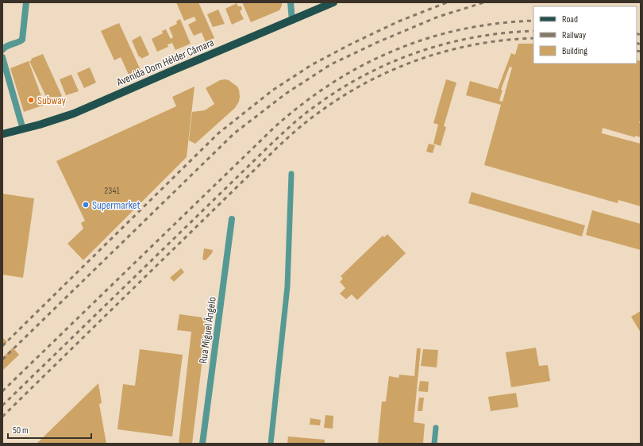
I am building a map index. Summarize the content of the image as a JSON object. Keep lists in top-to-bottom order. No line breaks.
{"streets":{"main road":["Avenida Dom Hélder Câmara"],"street":["Rua Miguel Ângelo"]},"places":["Subway","Supermarket"],"house_numbers":["2341"],"legend":["Road","Railway","Building"],"scale_bar":"50 m"}
